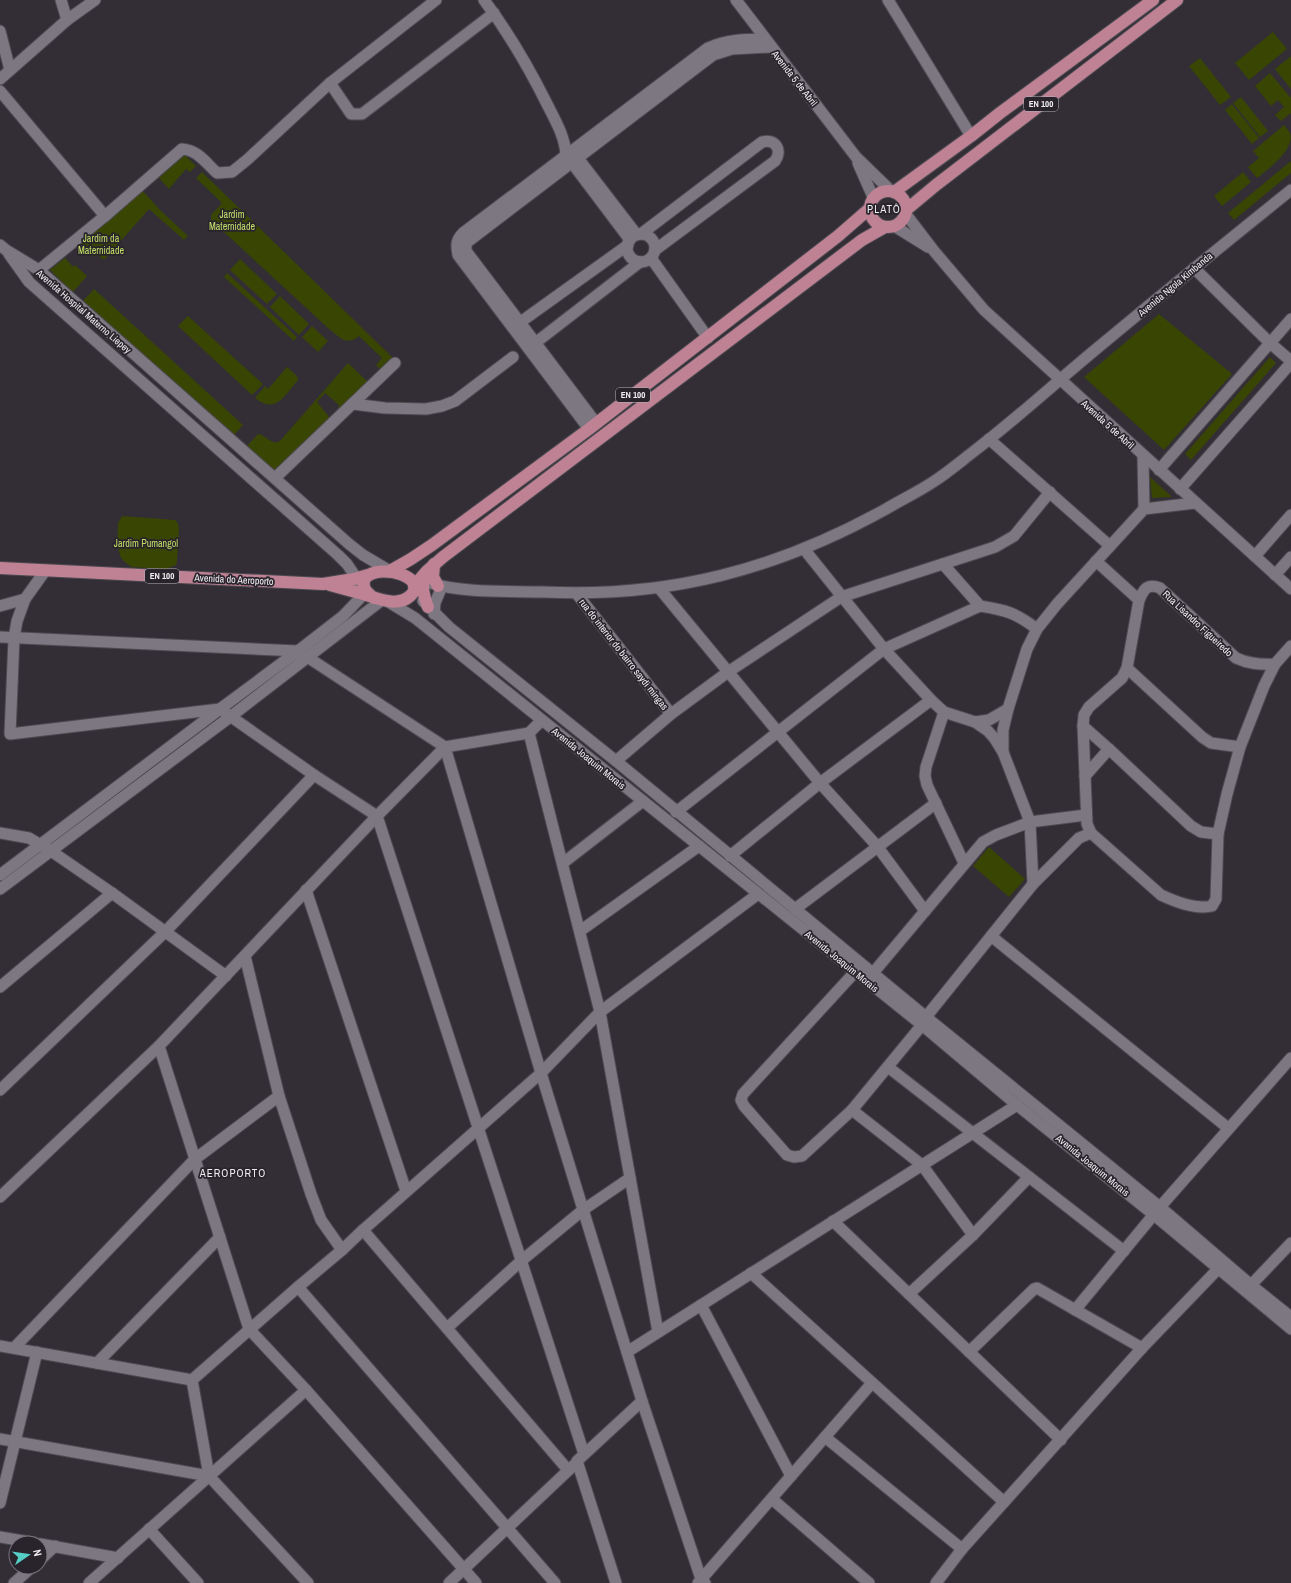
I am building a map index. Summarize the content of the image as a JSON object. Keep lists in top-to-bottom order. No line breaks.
{"streets":{"main road":["EN 100","Avenida do Aeroporto"],"street":["Avenida 5 de Abril","Avenida Ngola Kimbanda","Avenida Hospital Materno Liepey","Rua Lisandro Figueiredo","rua do interior do bairro saydi mingas","Avenida Joaquim Morais"]},"crossings":[["Avenida 5 de Abril","EN 100"],["Avenida 5 de Abril","Avenida Ngola Kimbanda"],["EN 100","Avenida Ngola Kimbanda"],["EN 100","Avenida Hospital Materno Liepey"],["EN 100","Avenida do Aeroporto"],["EN 100","Avenida Joaquim Morais"],["Avenida Ngola Kimbanda","rua do interior do bairro saydi mingas"]],"districts":["PLATÔ","AEROPORTO"],"parks":["Jardim Maternidade","Jardim da Maternidade","Jardim Pumangol"],"north":"right"}
